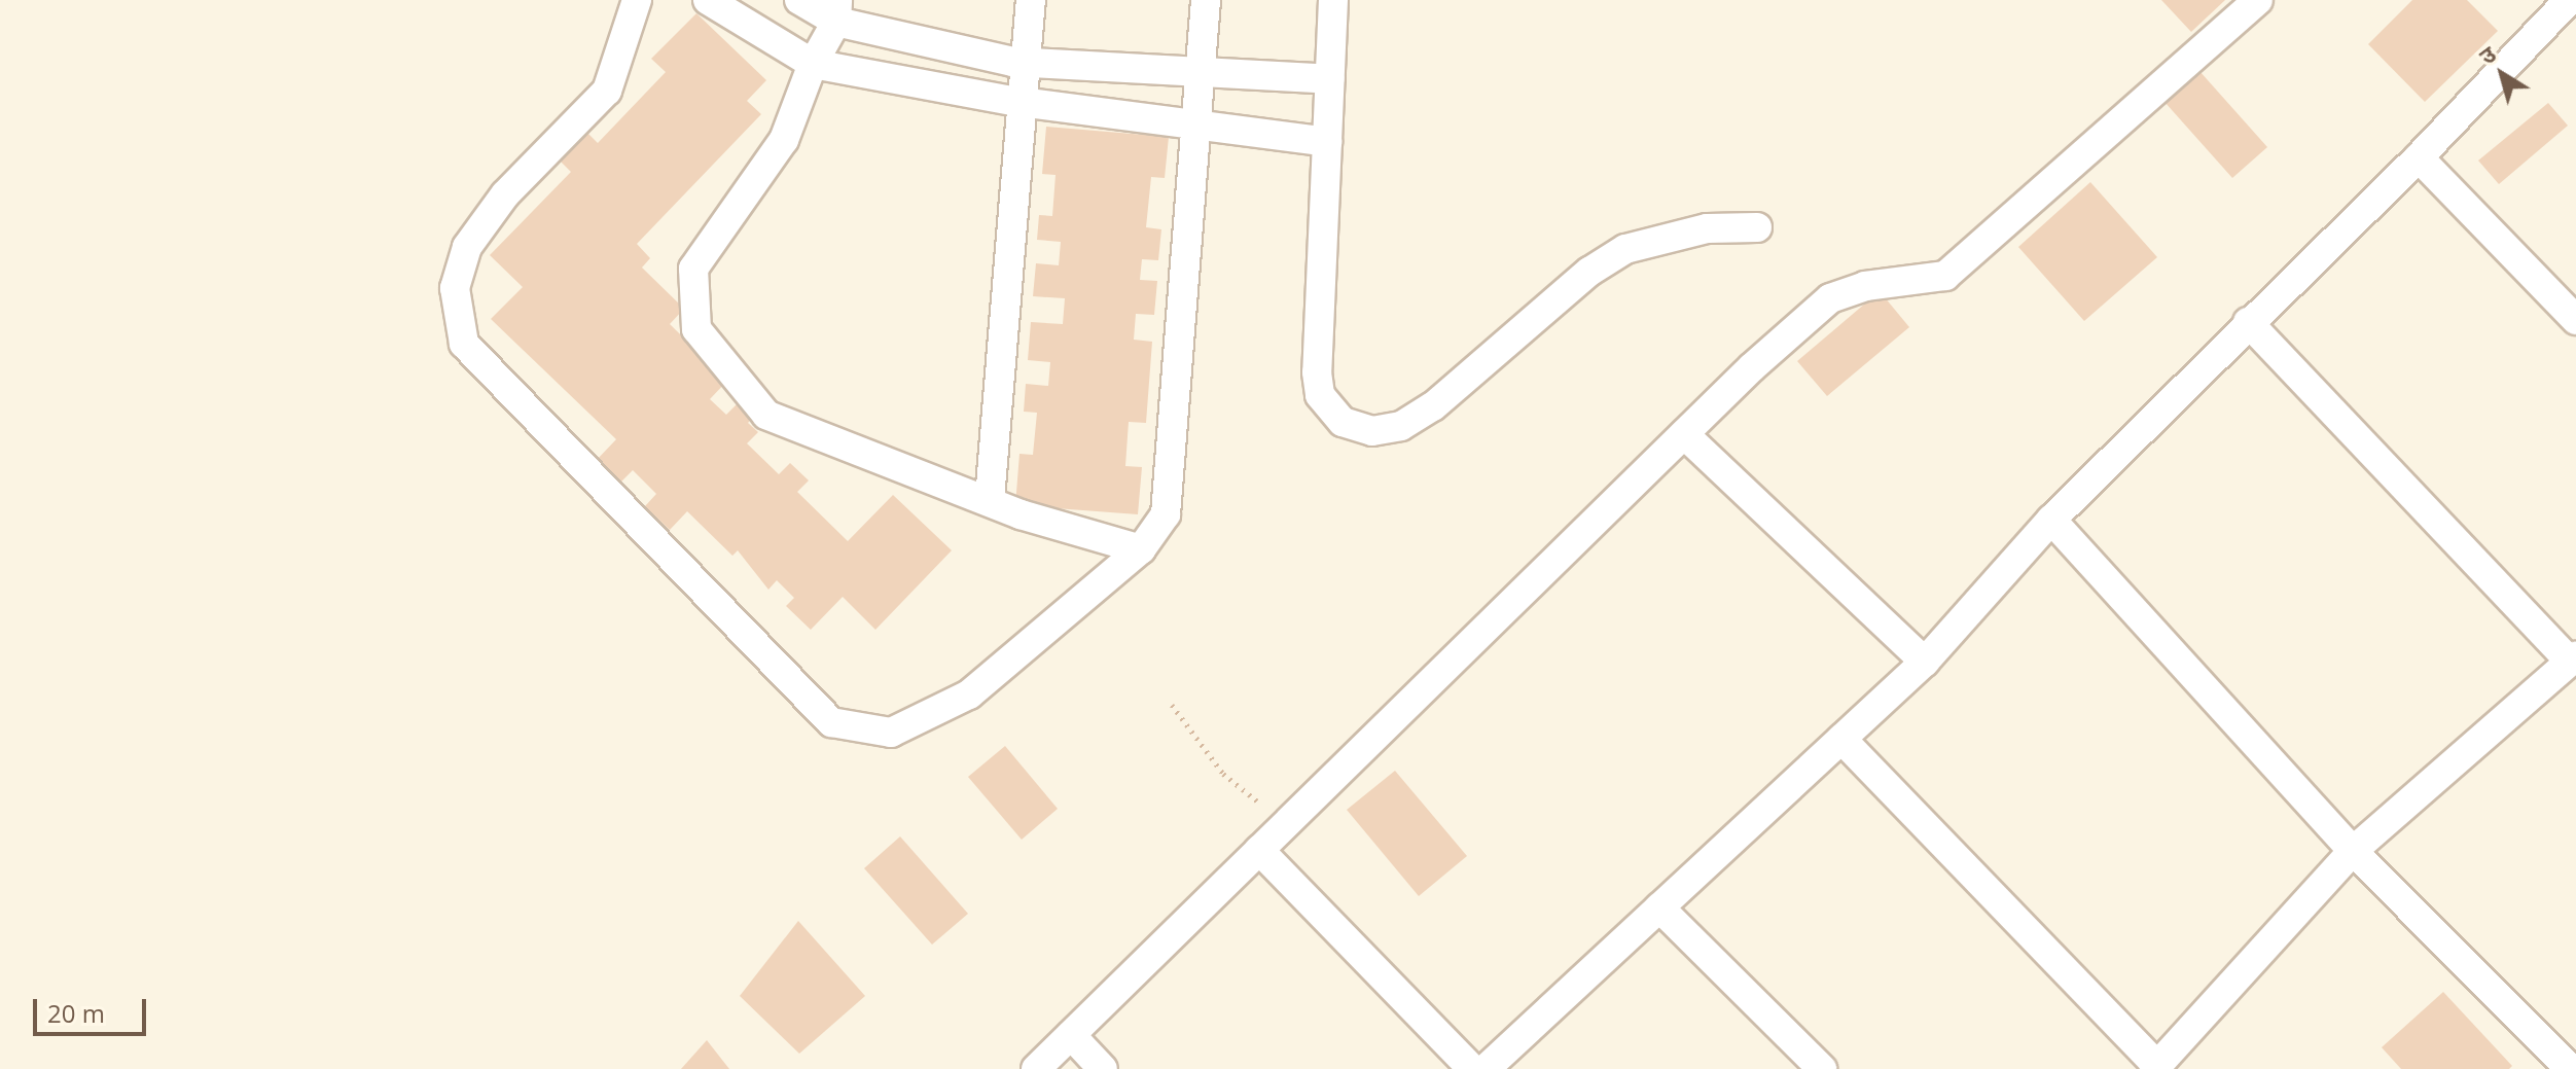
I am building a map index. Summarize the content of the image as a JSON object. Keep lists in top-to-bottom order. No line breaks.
{"scale_bar":"20 m","north":"top left"}
